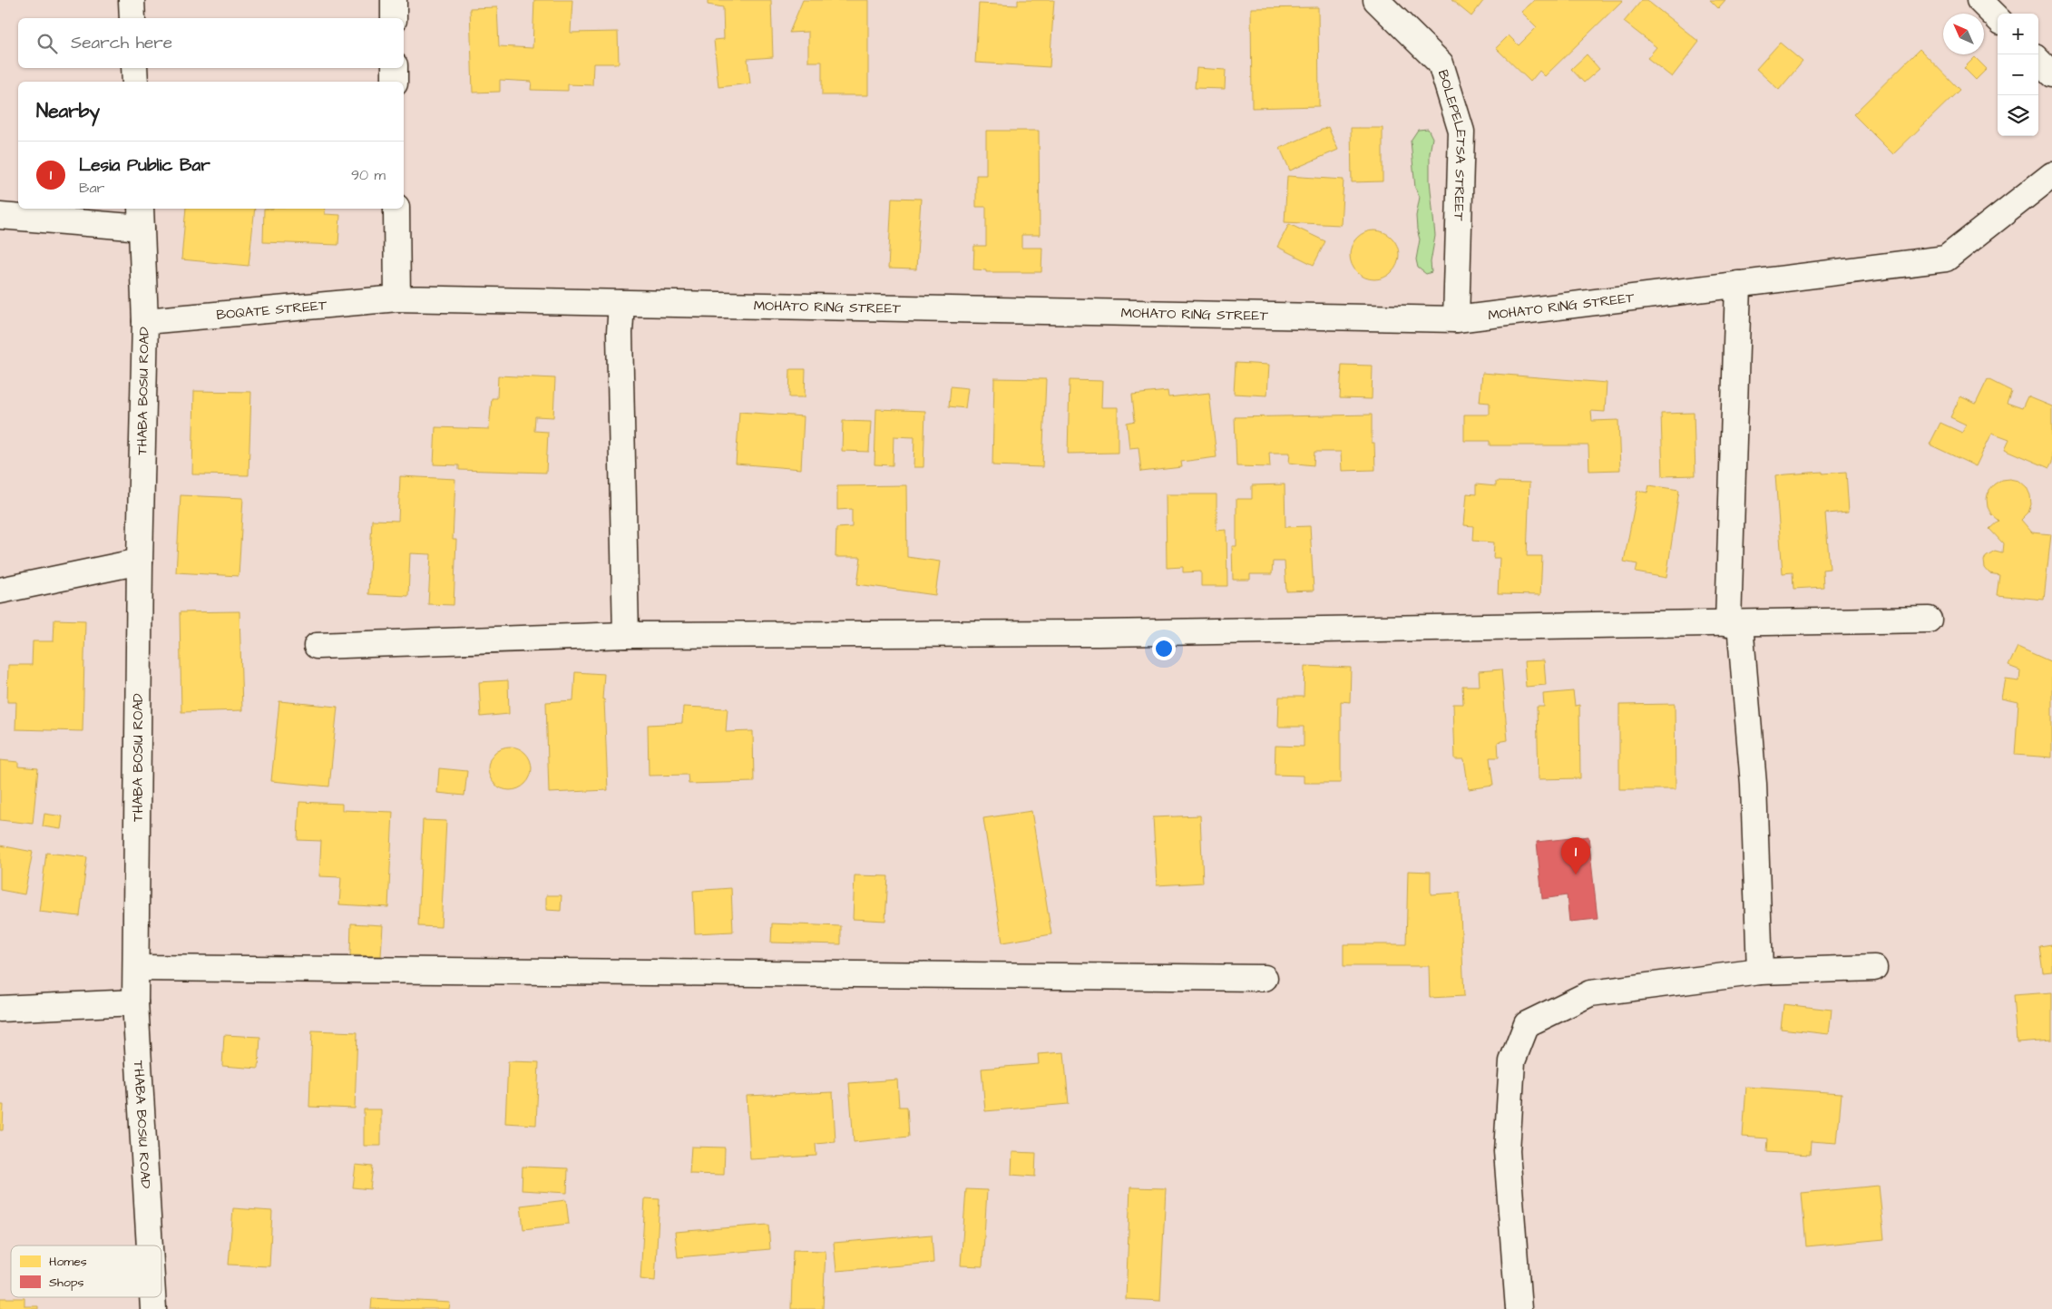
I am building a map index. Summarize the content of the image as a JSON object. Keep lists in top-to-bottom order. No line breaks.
{"streets":{"street":["BOLEPELETSA STREET","MOHATO RING STREET","BOQATE STREET","THABA BOSIU ROAD"]},"crossings":[["BOLEPELETSA STREET","MOHATO RING STREET"],["MOHATO RING STREET","BOQATE STREET"],["BOQATE STREET","THABA BOSIU ROAD"]],"legend":["Homes","Shops"],"north":"top left","page":{"map_buttons":["+","−"],"search":"Search here","heading":"Nearby","list":[{"mark":"1","name":"Lesia Public Bar","note":"Bar","value":"90 m"}],"pins":"1"}}
